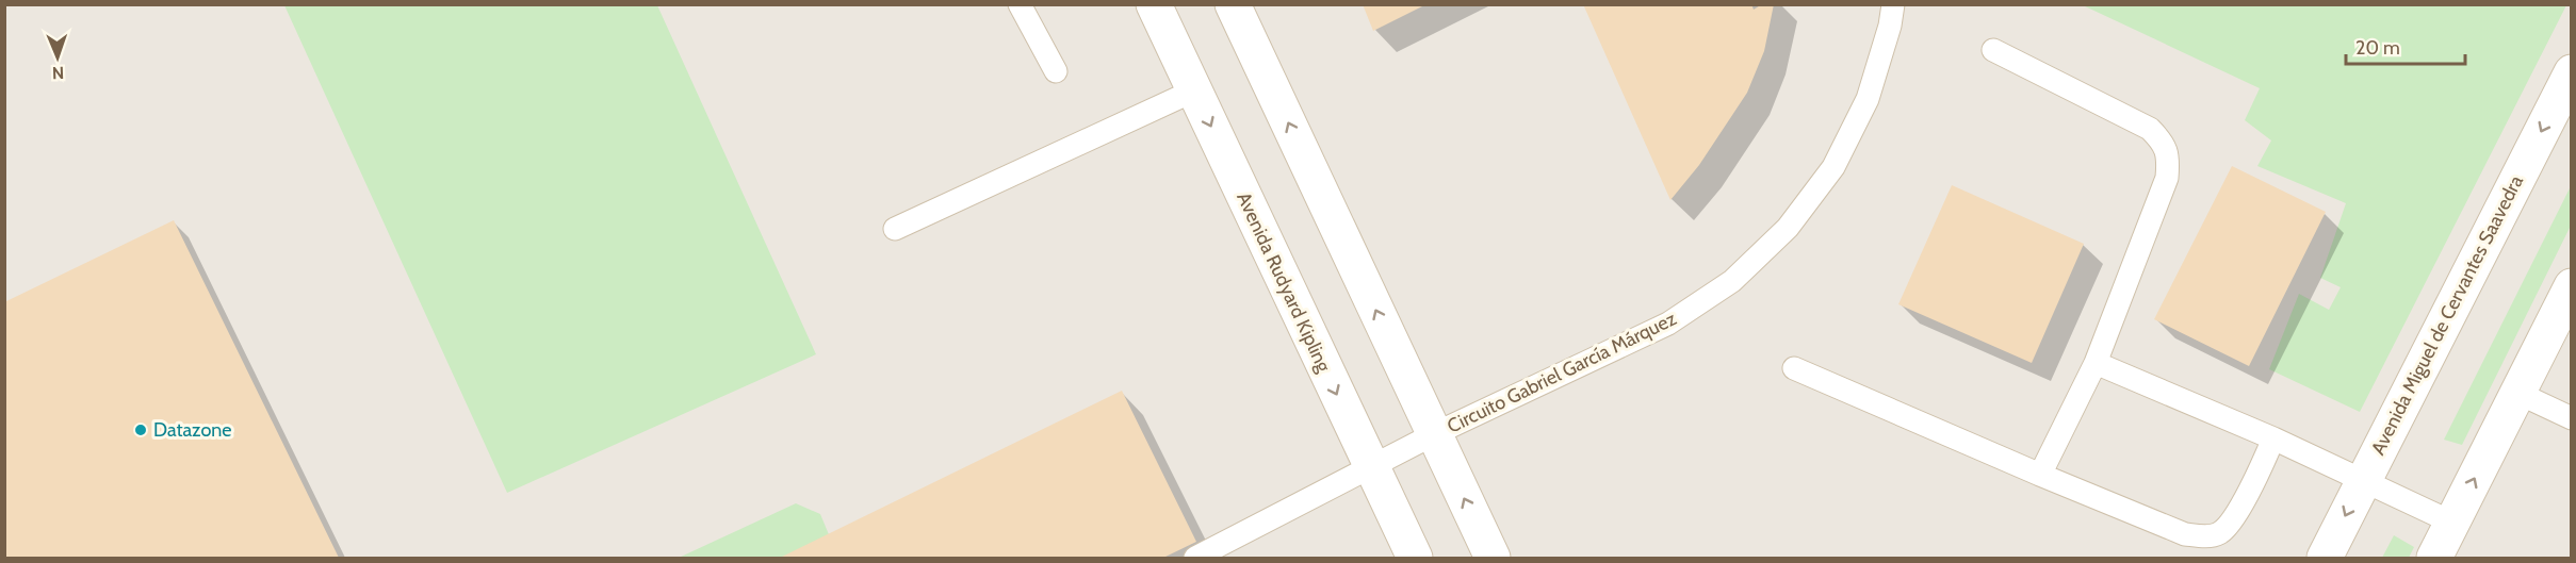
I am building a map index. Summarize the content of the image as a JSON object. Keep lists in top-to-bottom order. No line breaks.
{"streets":{"street":["Avenida Rudyard Kipling","Avenida Miguel de Cervantes Saavedra"],"lane":["Circuito Gabriel García Márquez"]},"crossings":[["Avenida Rudyard Kipling","Circuito Gabriel García Márquez"]],"places":["Datazone"],"scale_bar":"20 m","north":"bottom"}
